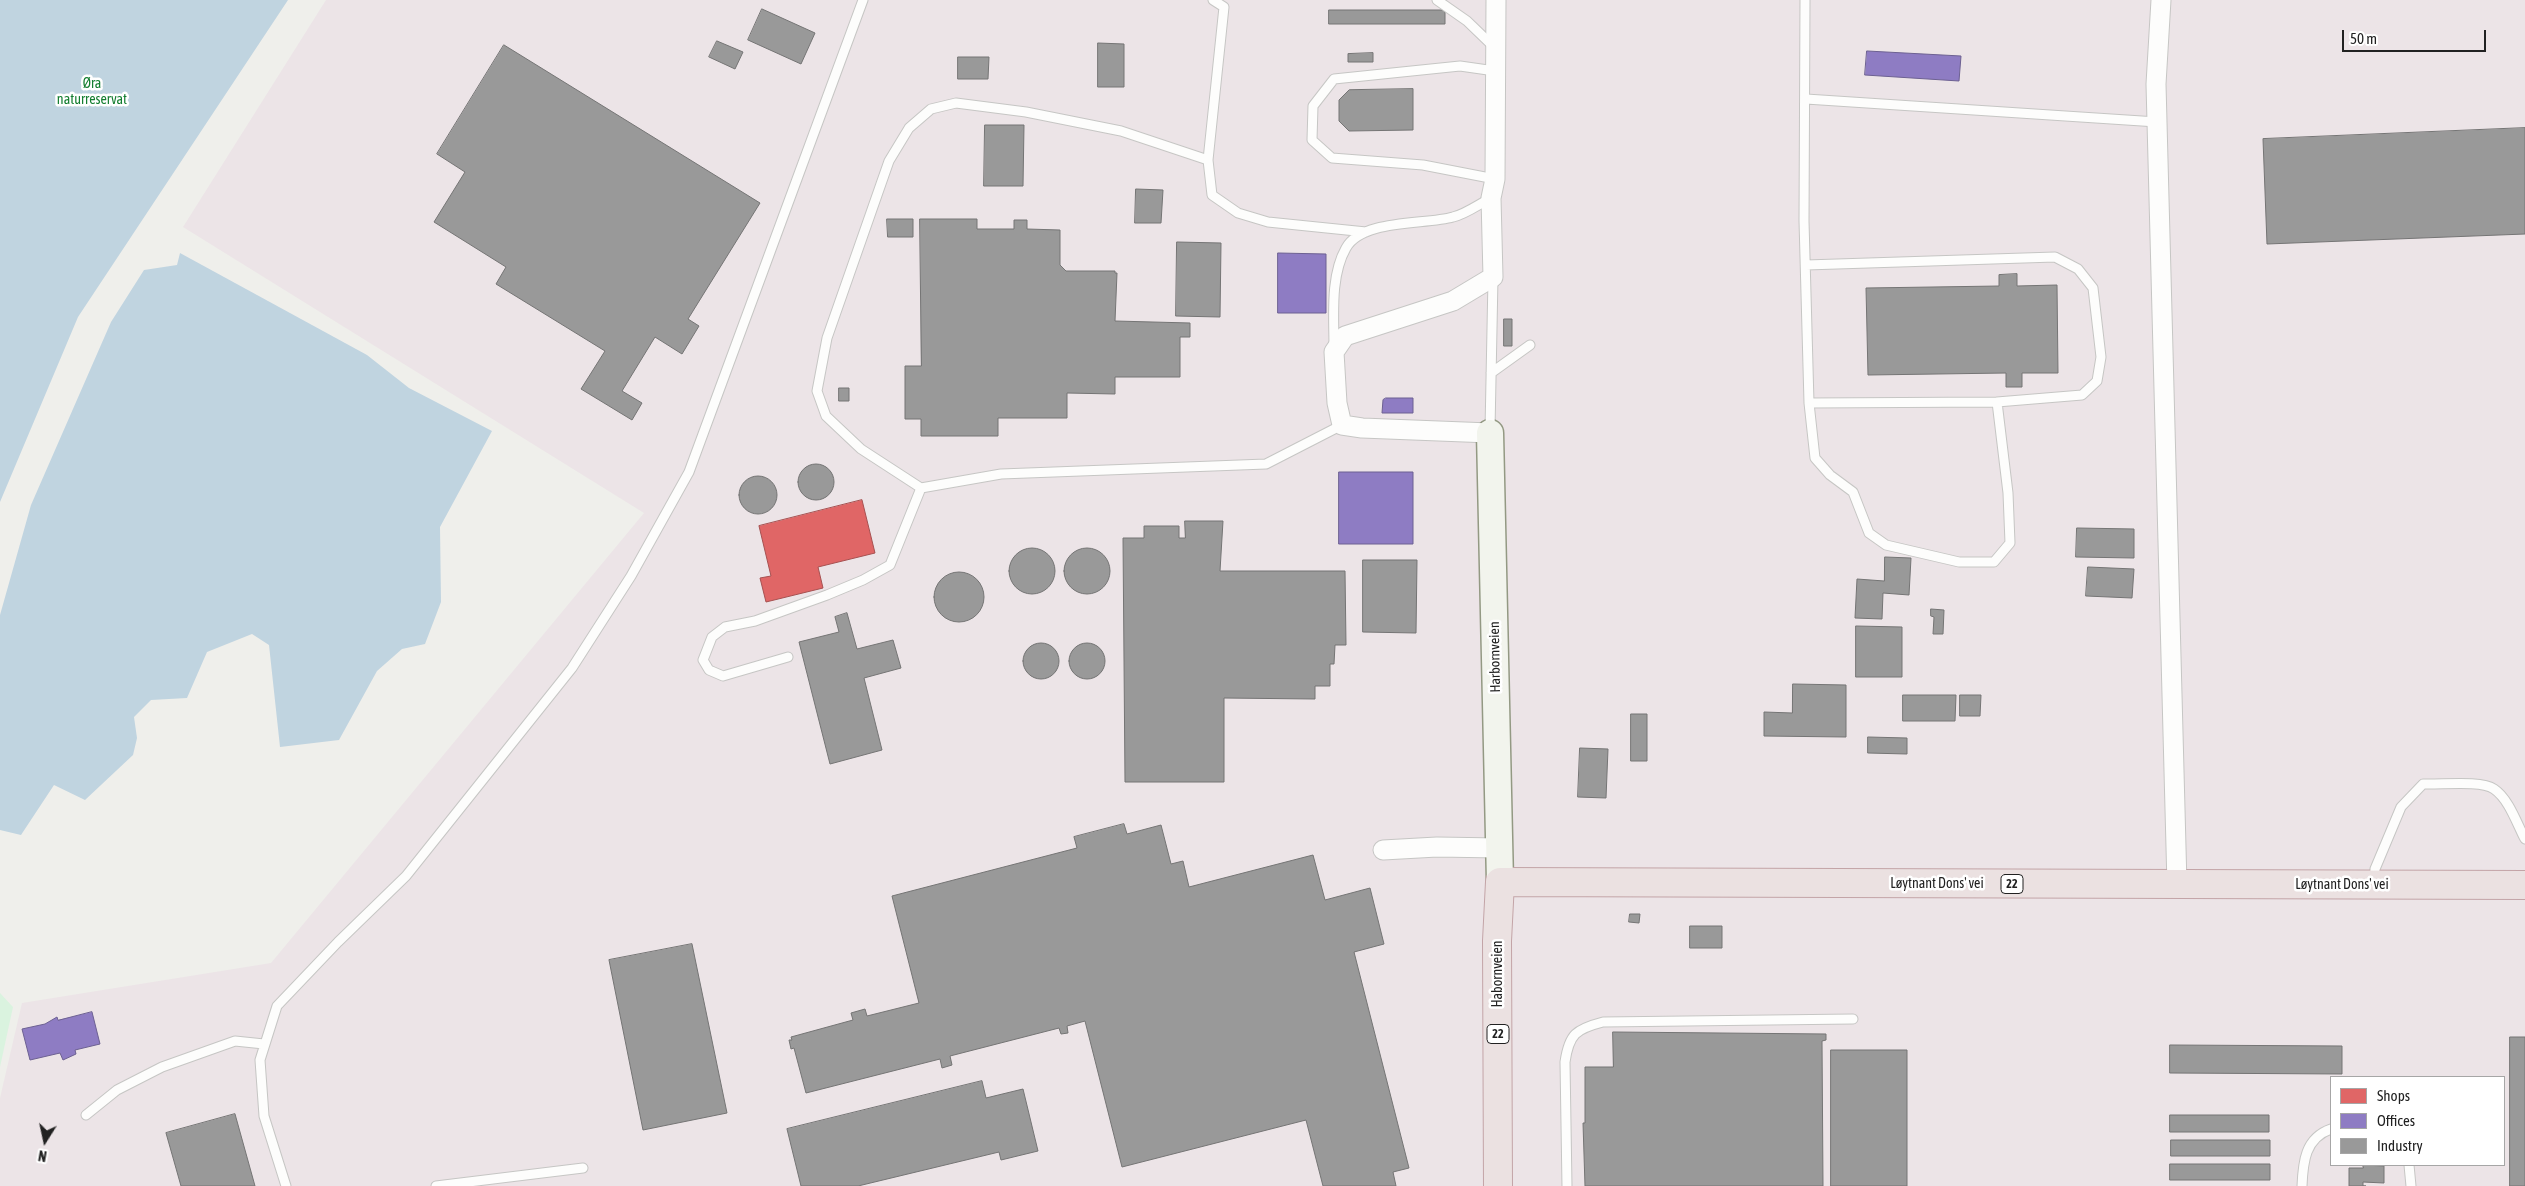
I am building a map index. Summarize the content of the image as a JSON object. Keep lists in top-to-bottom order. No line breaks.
{"streets":{"highway":["Løytnant Dons' vei","22","Habornveien"],"street":["Harbornveien"]},"crossings":[["Harbornveien","Løytnant Dons' vei"],["Harbornveien","Habornveien"],["Løytnant Dons' vei","Habornveien"]],"parks":["Øra naturreservat"],"legend":["Shops","Offices","Industry"],"scale_bar":"50 m","north":"bottom"}
